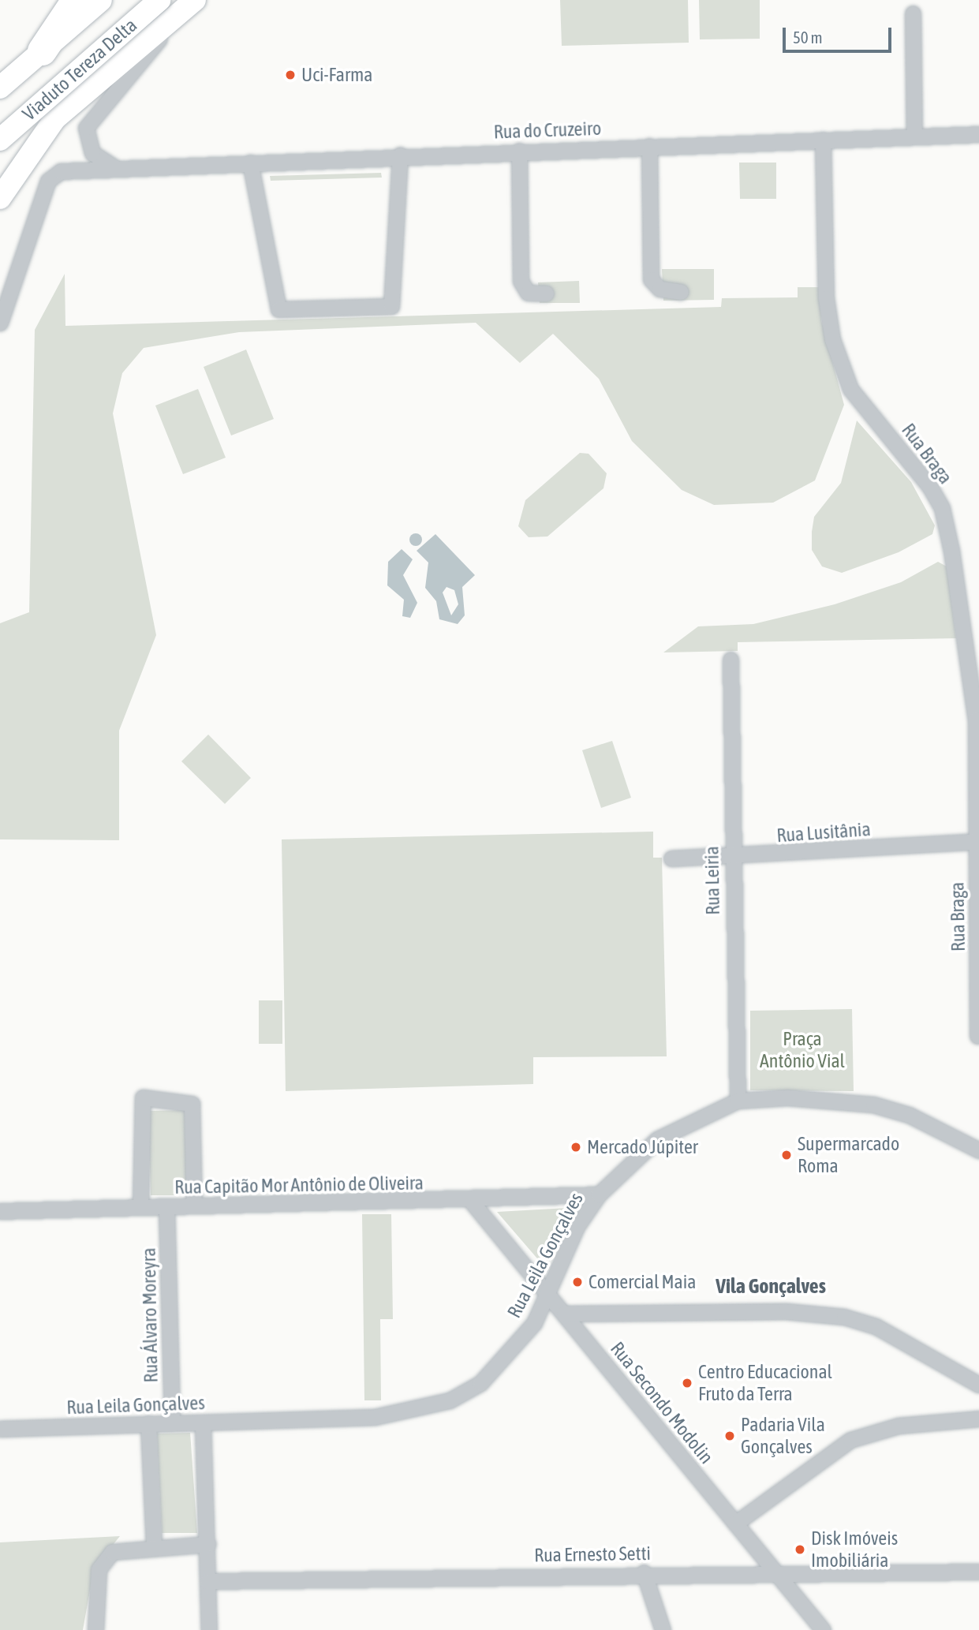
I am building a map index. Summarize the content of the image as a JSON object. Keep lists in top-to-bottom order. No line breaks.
{"streets":{"main road":["Viaduto Tereza Delta"],"street":["Rua do Cruzeiro","Rua Braga","Rua Lusitânia","Rua Leiria","Rua Capitão Mor Antônio de Oliveira","Rua Leila Gonçalves","Rua Álvaro Moreyra","Rua Secondo Modolin","Rua Ernesto Setti"]},"crossings":[["Rua do Cruzeiro","Rua Braga"],["Rua Braga","Rua Lusitânia"],["Rua Lusitânia","Rua Leiria"],["Rua Leiria","Rua Leila Gonçalves"],["Rua Capitão Mor Antônio de Oliveira","Rua Leila Gonçalves"],["Rua Capitão Mor Antônio de Oliveira","Rua Álvaro Moreyra"],["Rua Capitão Mor Antônio de Oliveira","Rua Secondo Modolin"],["Rua Leila Gonçalves","Rua Álvaro Moreyra"],["Rua Leila Gonçalves","Rua Secondo Modolin"],["Rua Secondo Modolin","Rua Ernesto Setti"]],"districts":["Vila Gonçalves"],"parks":["Praça Antônio Vial"],"places":["Uci-Farma","Mercado Júpiter","Supermarcado Roma","Comercial Maia","Centro Educacional Fruto da Terra","Padaria Vila Gonçalves","Disk Imóveis Imobiliária"],"scale_bar":"50 m"}
